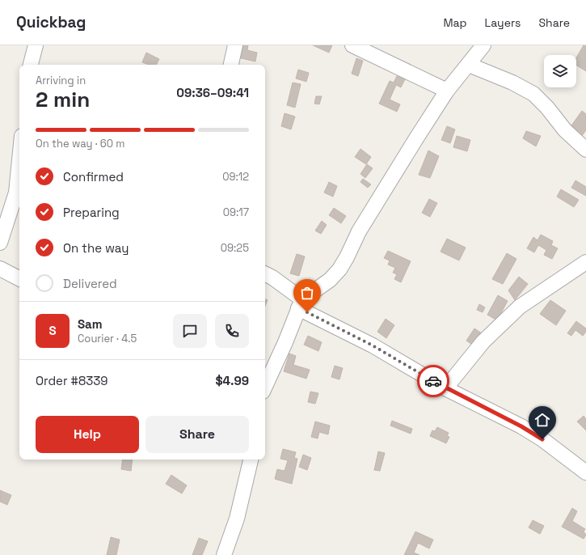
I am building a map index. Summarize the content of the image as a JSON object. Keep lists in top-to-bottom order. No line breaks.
{"page":{"header":"Quickbag","nav":["Map","Layers","Share"],"heading":["2 min","Arriving in","09:36–09:41"],"panel":["Sam","Courier · 4.5","Order #8339","$4.99"],"bar":"On the way · 60 m","list":[["Confirmed","09:12"],["Preparing","09:17"],["On the way","09:25"],"Delivered"],"round":"S","buttons":["Help","Share"]}}
